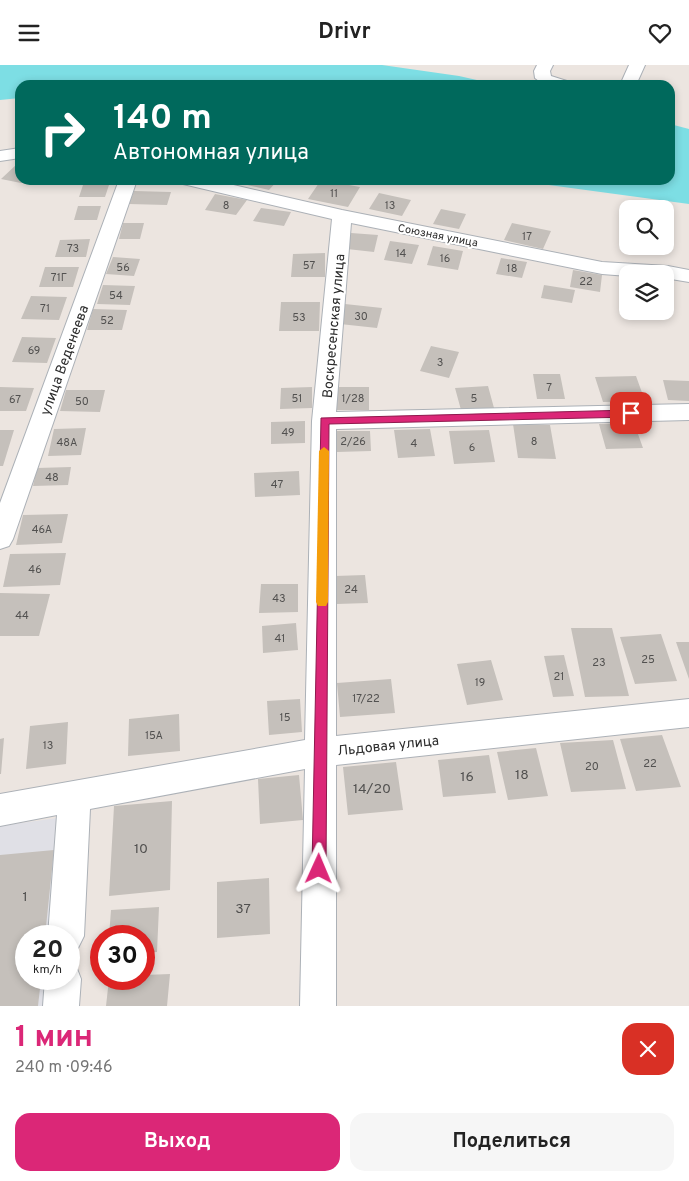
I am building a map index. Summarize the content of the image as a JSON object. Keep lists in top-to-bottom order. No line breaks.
{"streets":{"street":["Союзная улица","Воскресенская улица","улица Веденеева","Льдовая улица"]},"crossings":[["Союзная улица","Воскресенская улица"],["Воскресенская улица","Льдовая улица"]],"house_numbers":["11","8","13","17","73","14","16","57","56","18","71Г","22","54","71","30","53","52","69","3","7","51","1/28","5","67","50","49","2/26","8","48А","4","6","48","47","46А","46","24","43","44","41","25","23","21","19","17/22","15","15А","13","22","20","18","16","14/20","10","1","37"],"page":{"header":"Drivr","turn":["140 m","Автономная улица"],"speed":"20 km/h","limit":"30","heading":["1 мин","240 m · 09:46"],"buttons":["Выход","Поделиться"]}}
